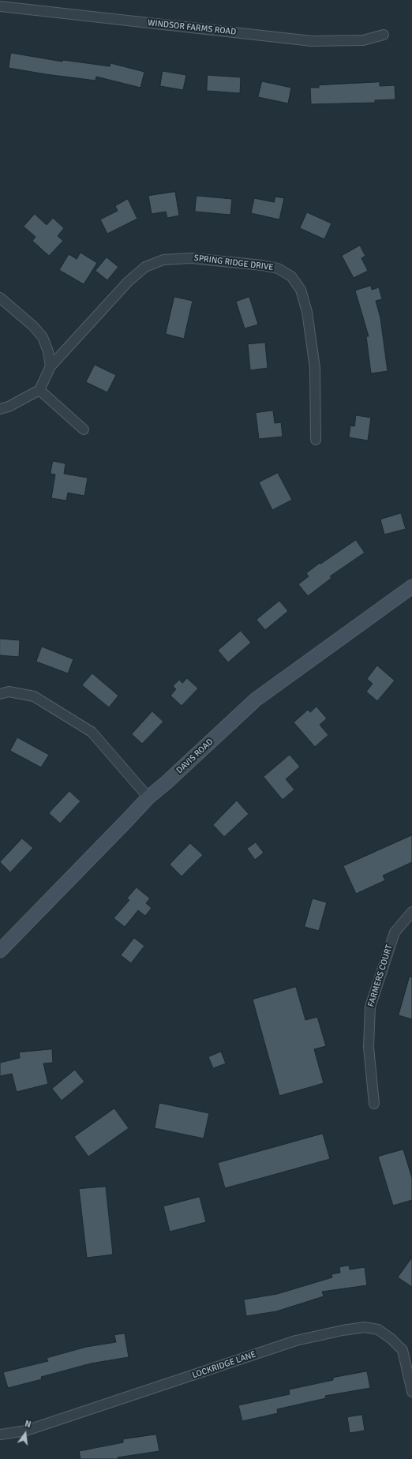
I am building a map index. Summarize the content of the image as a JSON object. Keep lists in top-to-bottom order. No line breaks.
{"streets":{"street":["WINDSOR FARMS ROAD","SPRING RIDGE DRIVE","DAVIS ROAD","FARMERS COURT","LOCKRIDGE LANE"]},"north":"top"}
